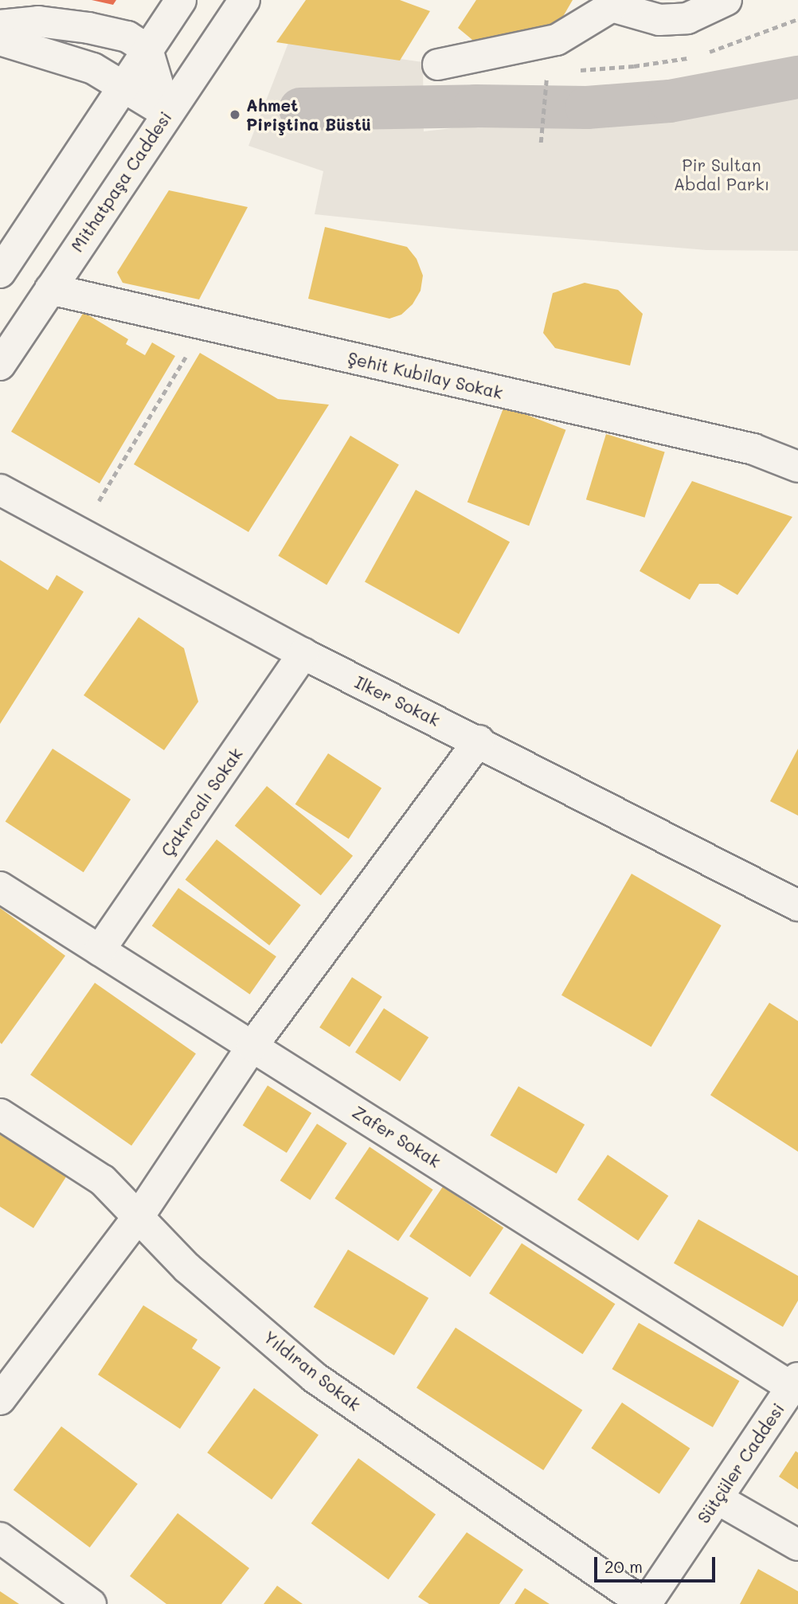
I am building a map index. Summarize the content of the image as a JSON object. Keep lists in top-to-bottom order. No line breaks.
{"streets":{"street":["Mithatpaşa Caddesi","Şehit Kubilay Sokak","Ilker Sokak","Çakırcalı Sokak","Zafer Sokak","Yıldıran Sokak","Sütçüler Caddesi"]},"crossings":[["Mithatpaşa Caddesi","Şehit Kubilay Sokak"],["Ilker Sokak","Çakırcalı Sokak"],["Çakırcalı Sokak","Zafer Sokak"],["Zafer Sokak","Sütçüler Caddesi"],["Yıldıran Sokak","Sütçüler Caddesi"]],"parks":["Pir Sultan Abdal Parkı"],"places":["Ahmet Piriştina Büstü"],"scale_bar":"20 m"}
